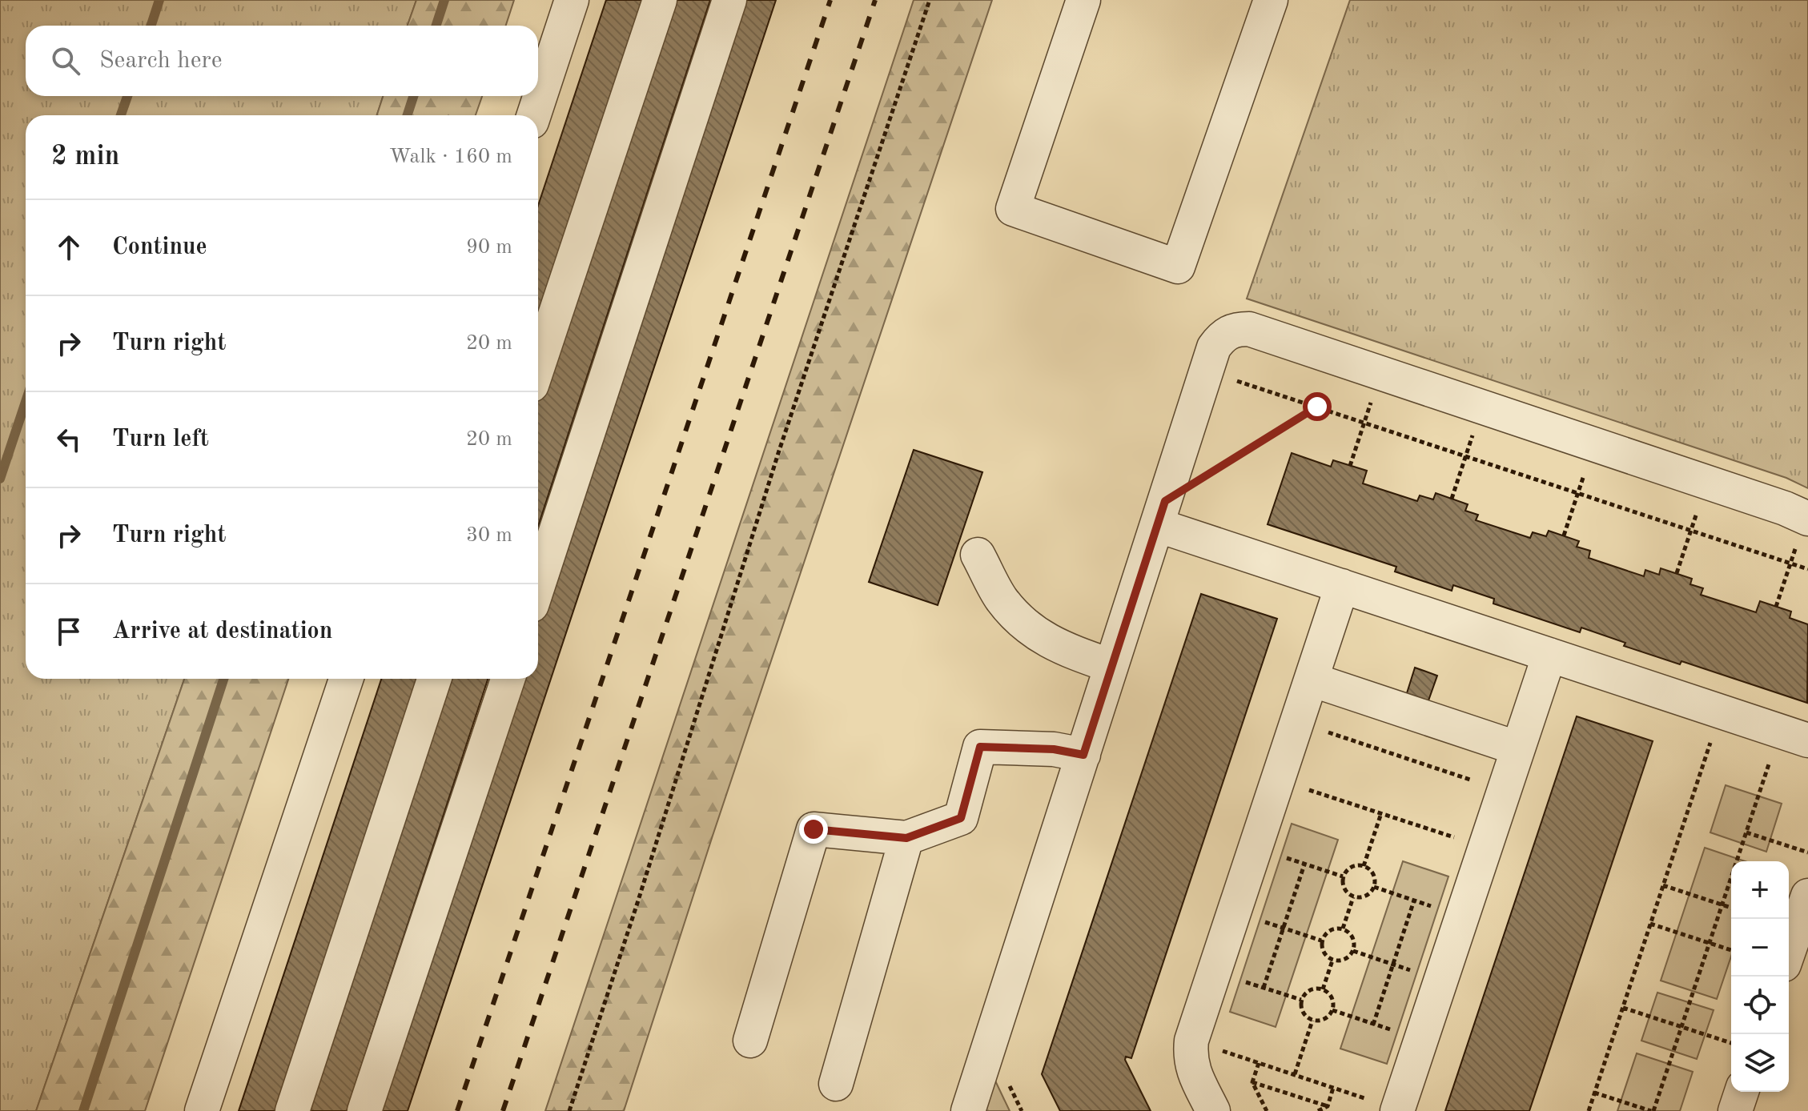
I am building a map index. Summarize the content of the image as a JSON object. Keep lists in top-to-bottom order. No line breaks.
{"page":{"search":"Search here","heading":["2 min","Walk · 160 m"],"list":[["Continue","90 m"],["Turn right","20 m"],["Turn left","20 m"],["Turn right","30 m"],"Arrive at destination"],"map_buttons":["+","−"]}}
